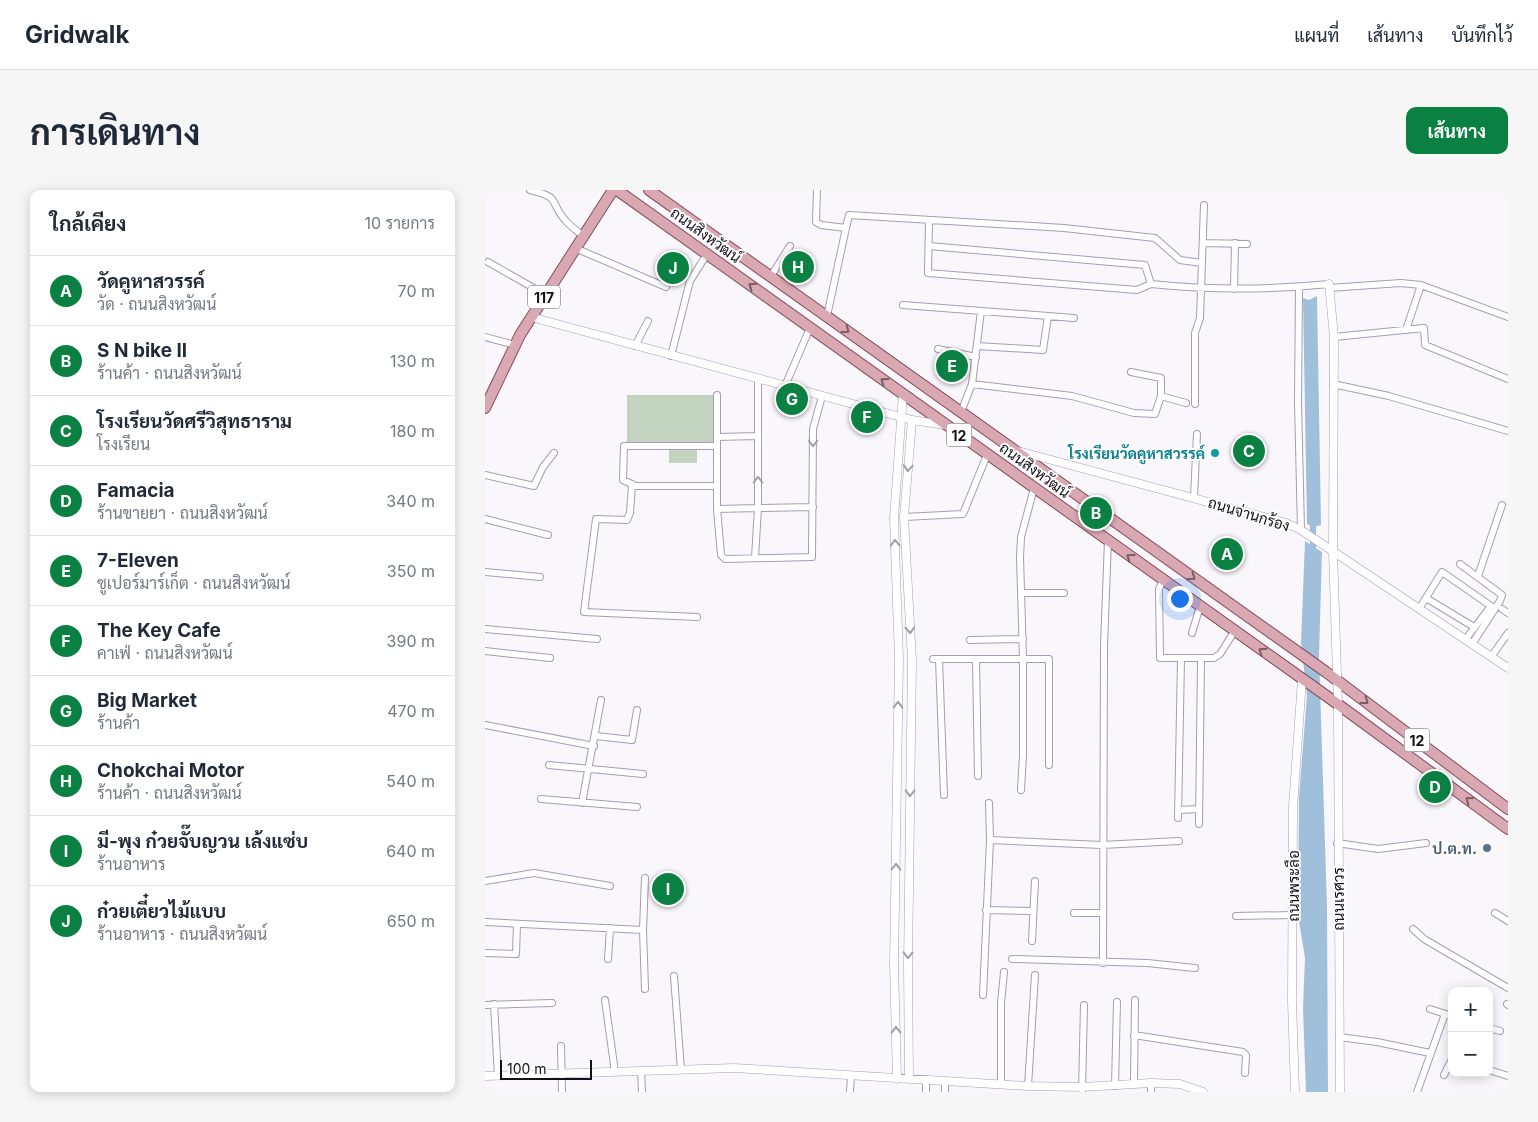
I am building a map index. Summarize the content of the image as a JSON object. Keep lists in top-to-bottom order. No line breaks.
{"streets":{"main road":["ถนนสิงหวัฒน์","117","12"],"street":["ถนนจ่านกร้อง","ถนนพระลือ","ถนนเรศวร"]},"crossings":[["ถนนสิงหวัฒน์","ถนนจ่านกร้อง"],["ถนนสิงหวัฒน์","ถนนพระลือ"],["ถนนสิงหวัฒน์","ถนนเรศวร"],["ถนนจ่านกร้อง","ถนนเรศวร"]],"places":["โรงเรียนวัดคูหาสวรรค์","ป.ต.ท."],"scale_bar":"100 m","page":{"header":"Gridwalk","nav":["แผนที่","เส้นทาง","บันทึกไว้"],"buttons":"เส้นทาง","title":"การเดินทาง","heading":["ใกล้เคียง","10 รายการ"],"pins":["H","J","E","G","F","C","B","A","D","I"],"list":[{"mark":"A","name":"วัดคูหาสวรรค์","note":"วัด · ถนนสิงหวัฒน์","value":"70 m"},{"mark":"B","name":"S N bike II","note":"ร้านค้า · ถนนสิงหวัฒน์","value":"130 m"},{"mark":"C","name":"โรงเรียนวัดศรีวิสุทธาราม","note":"โรงเรียน","value":"180 m"},{"mark":"D","name":"Famacia","note":"ร้านขายยา · ถนนสิงหวัฒน์","value":"340 m"},{"mark":"E","name":"7-Eleven","note":"ซูเปอร์มาร์เก็ต · ถนนสิงหวัฒน์","value":"350 m"},{"mark":"F","name":"The Key Cafe","note":"คาเฟ่ · ถนนสิงหวัฒน์","value":"390 m"},{"mark":"G","name":"Big Market","note":"ร้านค้า","value":"470 m"},{"mark":"H","name":"Chokchai Motor","note":"ร้านค้า · ถนนสิงหวัฒน์","value":"540 m"},{"mark":"I","name":"มี-พุง ก๋วยจั๊บญวน เล้งแซ่บ","note":"ร้านอาหาร","value":"640 m"},{"mark":"J","name":"ก๋วยเตี๋ยวไม้แบบ","note":"ร้านอาหาร · ถนนสิงหวัฒน์","value":"650 m"}],"map_buttons":["+","−"],"scale":"100 m"}}
